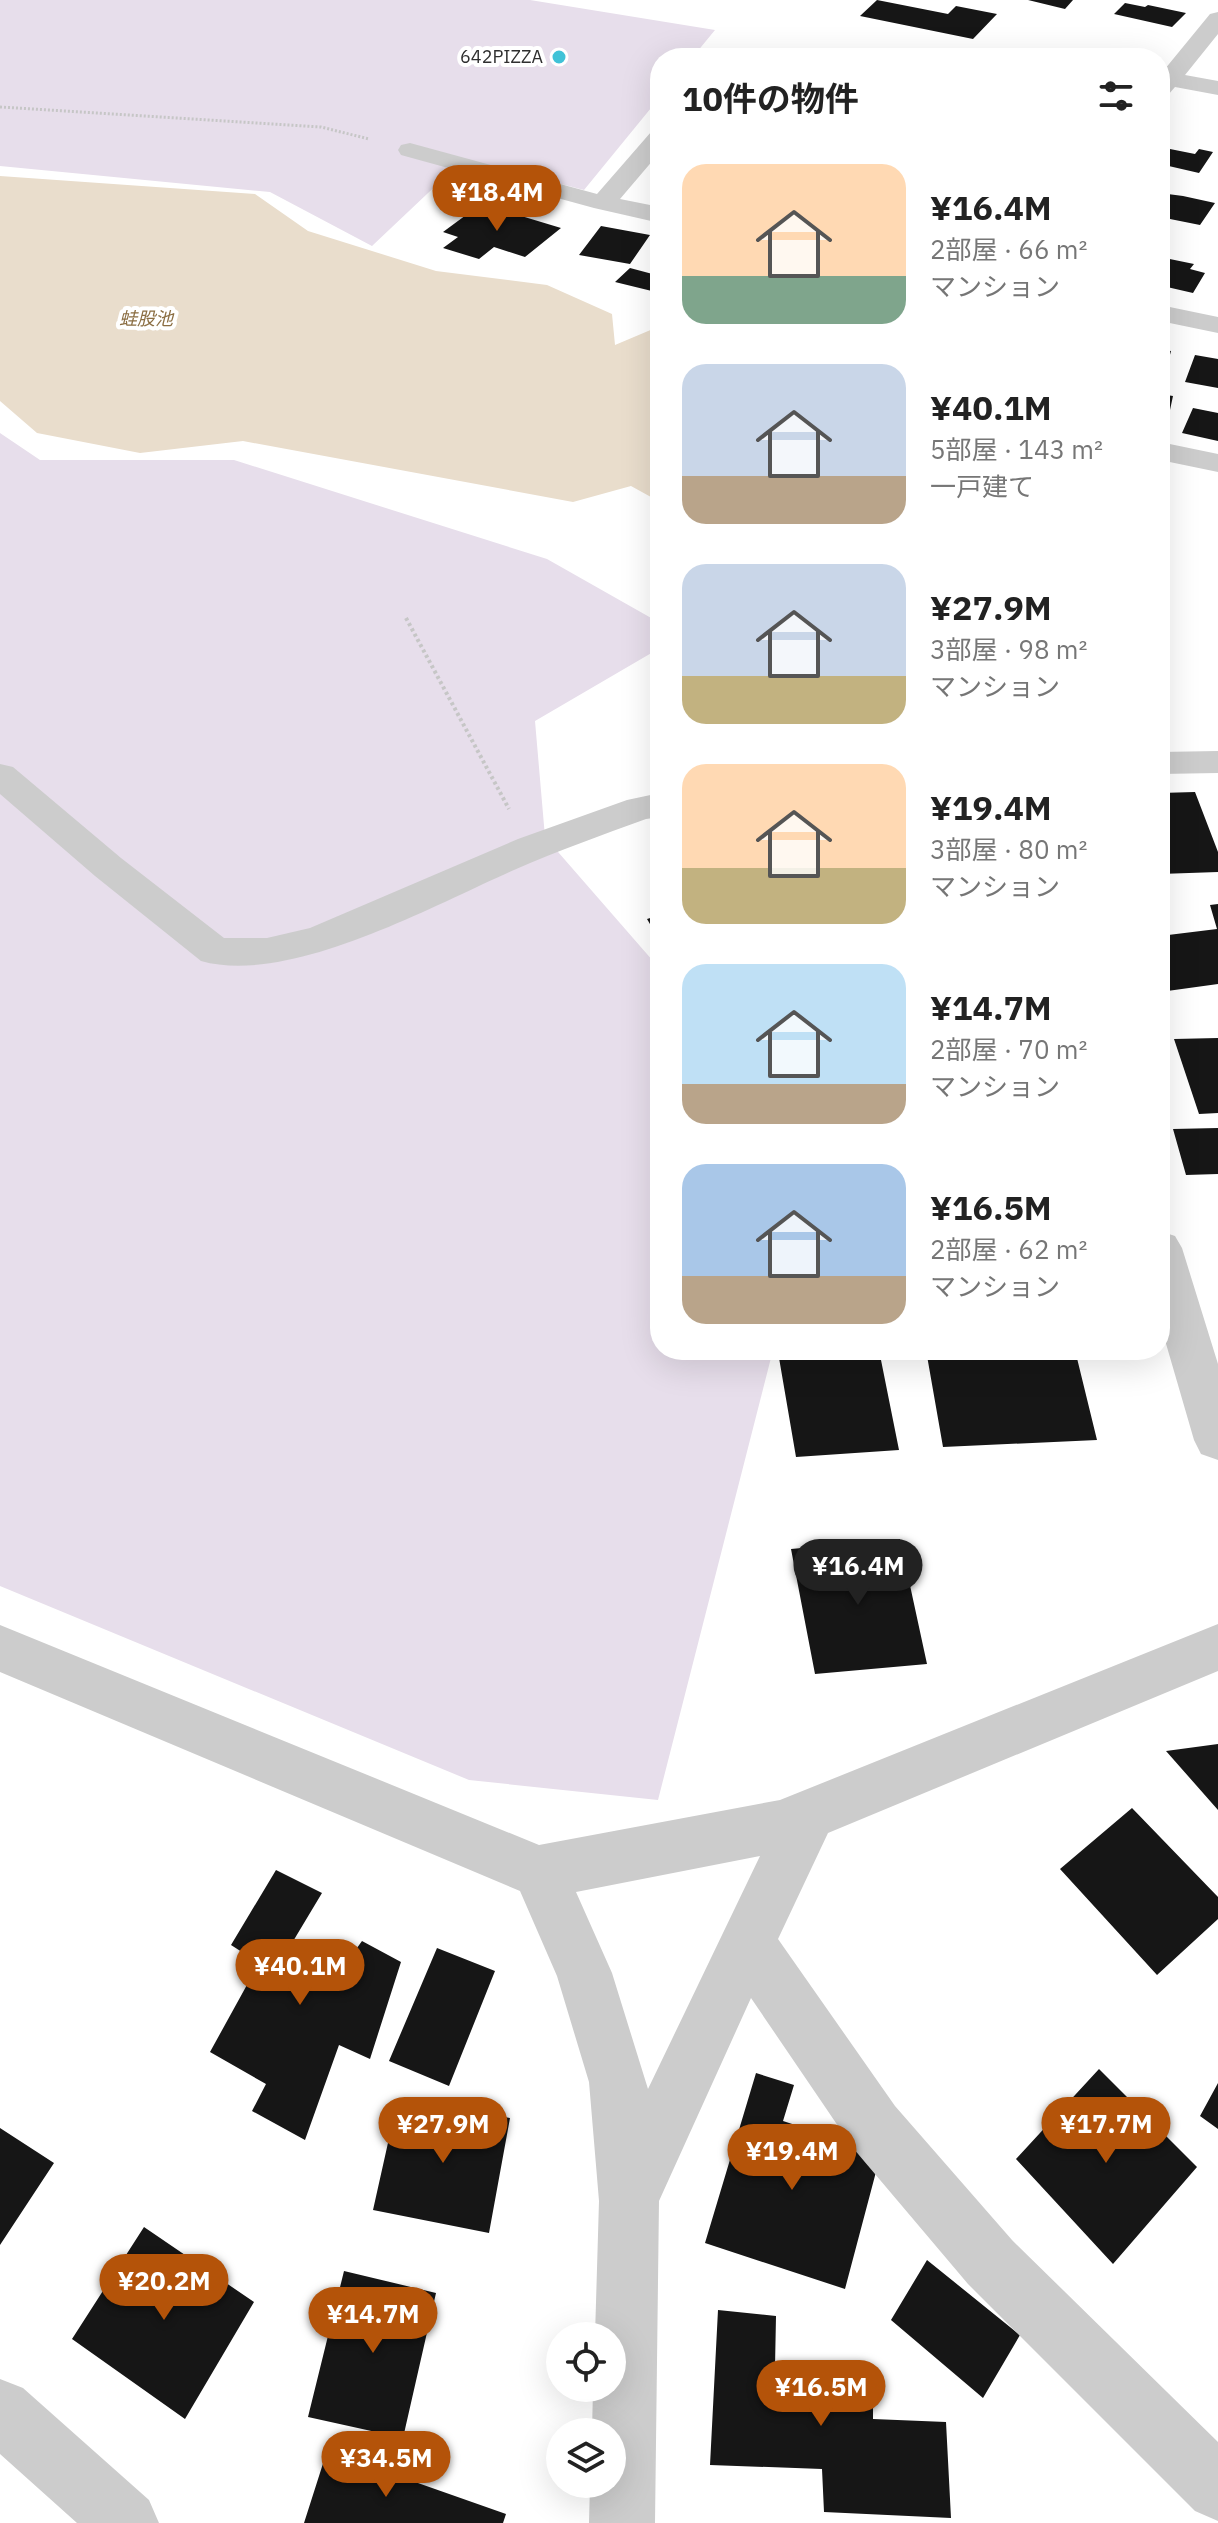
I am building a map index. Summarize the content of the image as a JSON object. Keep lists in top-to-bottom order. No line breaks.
{"water":["蛙股池"],"places":["642PIZZA"],"page":{"heading":"10件の物件","list":[{"name":"¥16.4M","note":"2部屋 · 66 m² · マンション"},{"name":"¥40.1M","note":"5部屋 · 143 m² · 一戸建て"},{"name":"¥27.9M","note":"3部屋 · 98 m² · マンション"},{"name":"¥19.4M","note":"3部屋 · 80 m² · マンション"},{"name":"¥14.7M","note":"2部屋 · 70 m² · マンション"},{"name":"¥16.5M","note":"2部屋 · 62 m² · マンション"}],"price":["¥18.4M","¥16.4M","¥40.1M","¥27.9M","¥17.7M","¥19.4M","¥20.2M","¥14.7M","¥16.5M","¥34.5M"]}}
